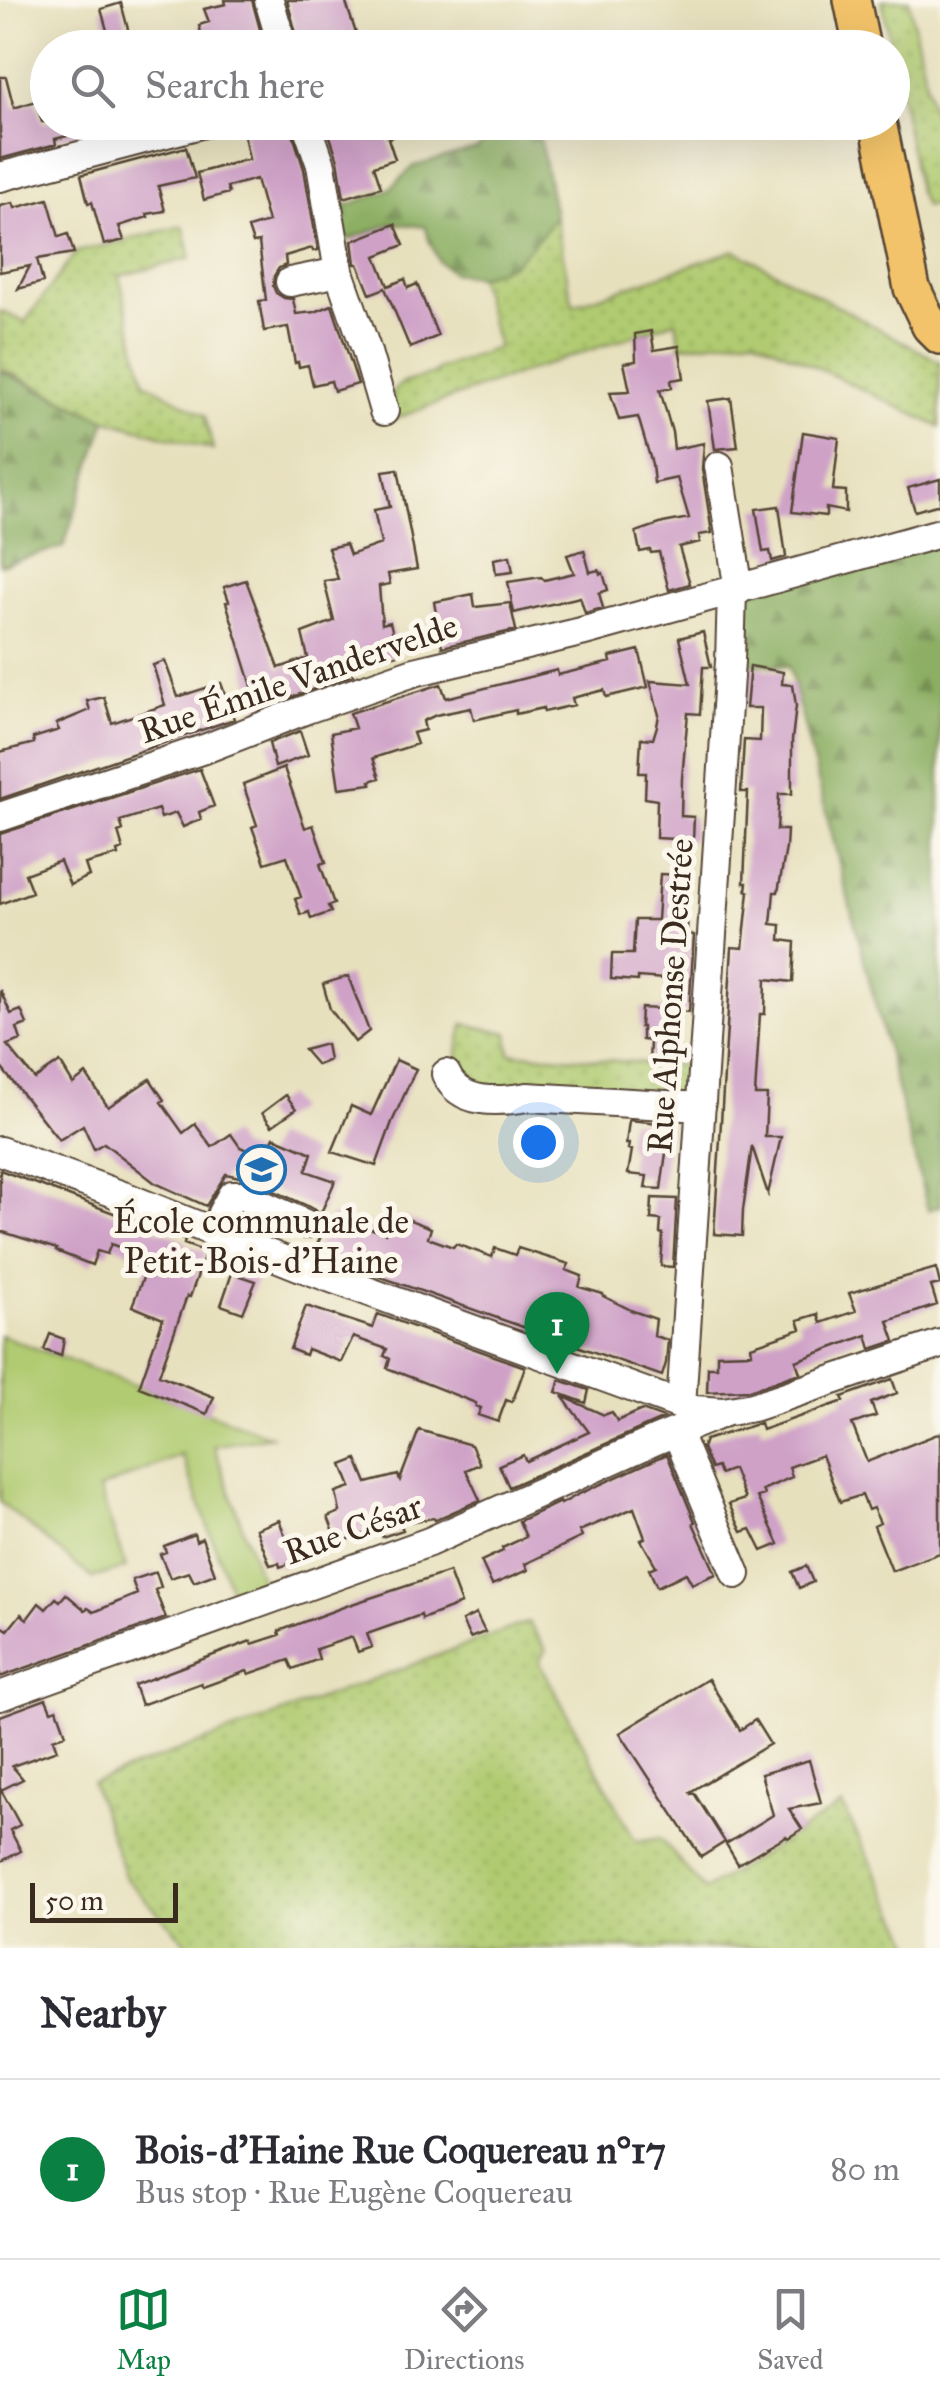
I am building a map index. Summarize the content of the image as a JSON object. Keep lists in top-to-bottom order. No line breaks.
{"streets":{"street":["Rue Émile Vandervelde","Rue Alphonse Destrée","Rue César"]},"crossings":[["Rue Émile Vandervelde","Rue Alphonse Destrée"],["Rue Alphonse Destrée","Rue César"]],"places":{"school or university":["École communale de Petit-Bois-d'Haine"]},"scale_bar":"50 m","page":{"search":"Search here","pins":"1","scale":"50 m","heading":"Nearby","list":[{"mark":"1","name":"Bois-d'Haine Rue Coquereau n°17","note":"Bus stop · Rue Eugène Coquereau","value":"80 m"}],"nav":["Map","Directions","Saved"]}}
